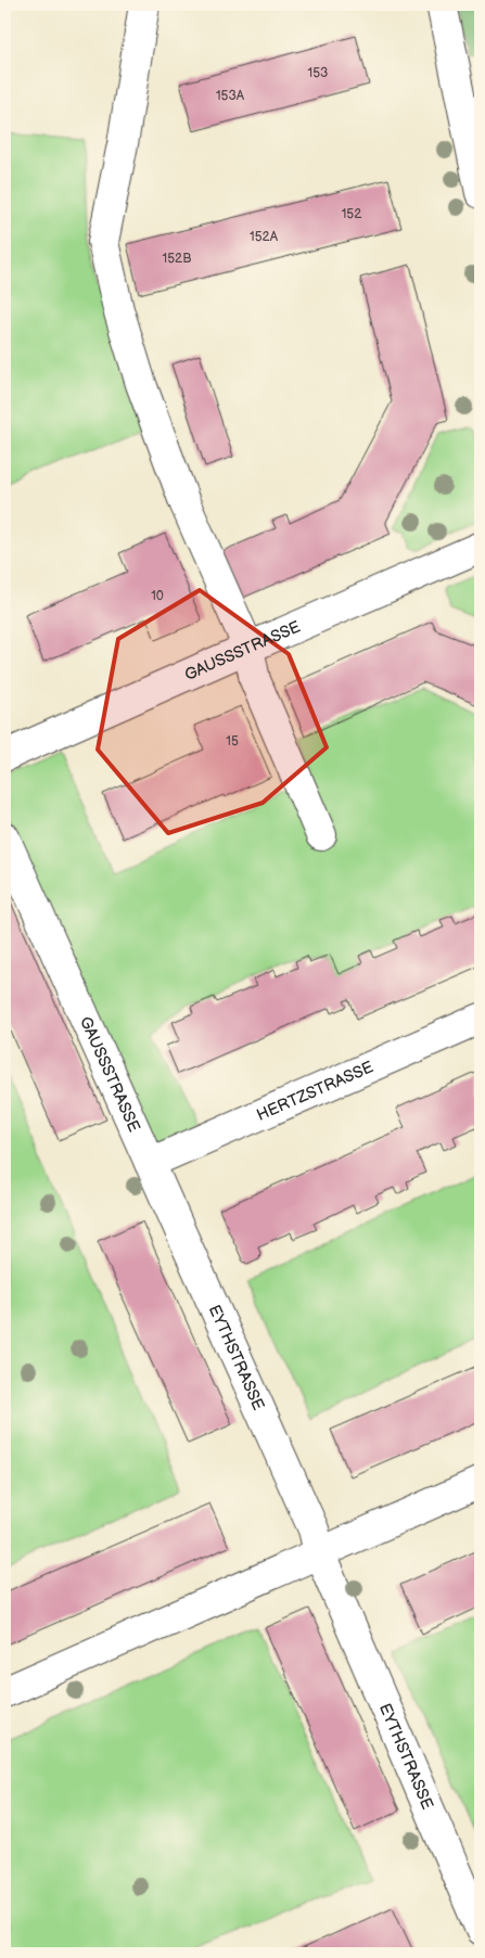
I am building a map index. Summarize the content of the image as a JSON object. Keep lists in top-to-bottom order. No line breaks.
{"streets":{"street":["GAUSSSTRASSE","HERTZSTRASSE","EYTHSTRASSE"]},"crossings":[["GAUSSSTRASSE","HERTZSTRASSE"],["GAUSSSTRASSE","EYTHSTRASSE"],["HERTZSTRASSE","EYTHSTRASSE"]],"house_numbers":["153","153A","152","152A","152B","10","15"]}
